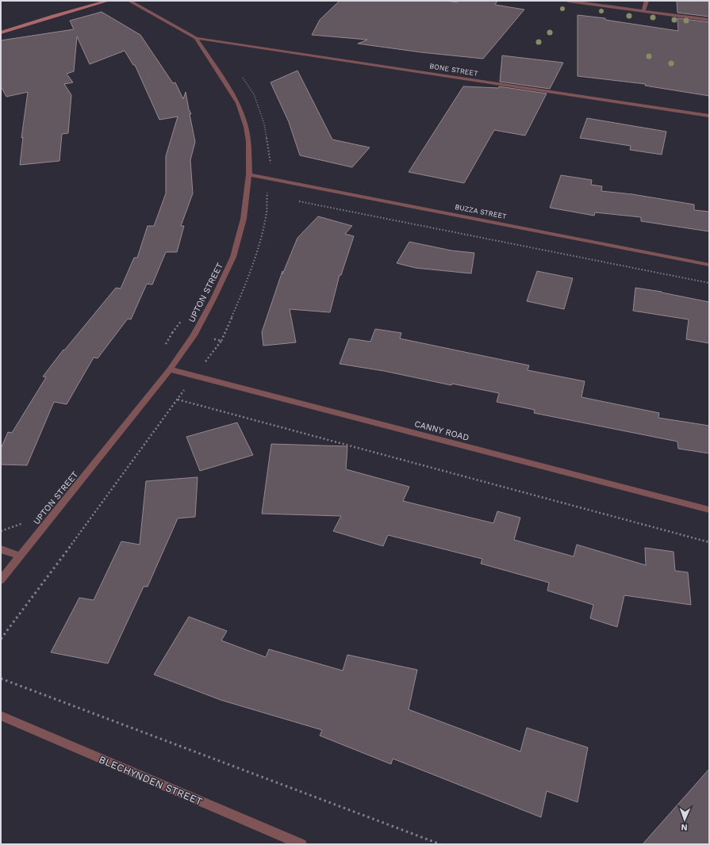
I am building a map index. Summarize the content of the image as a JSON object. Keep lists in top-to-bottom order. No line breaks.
{"streets":{"street":["BONE STREET","BUZZA STREET","UPTON STREET","CANNY ROAD","BLECHYNDEN STREET"]},"crossings":[["BONE STREET","UPTON STREET"],["BUZZA STREET","UPTON STREET"],["UPTON STREET","CANNY ROAD"]],"north":"bottom"}
